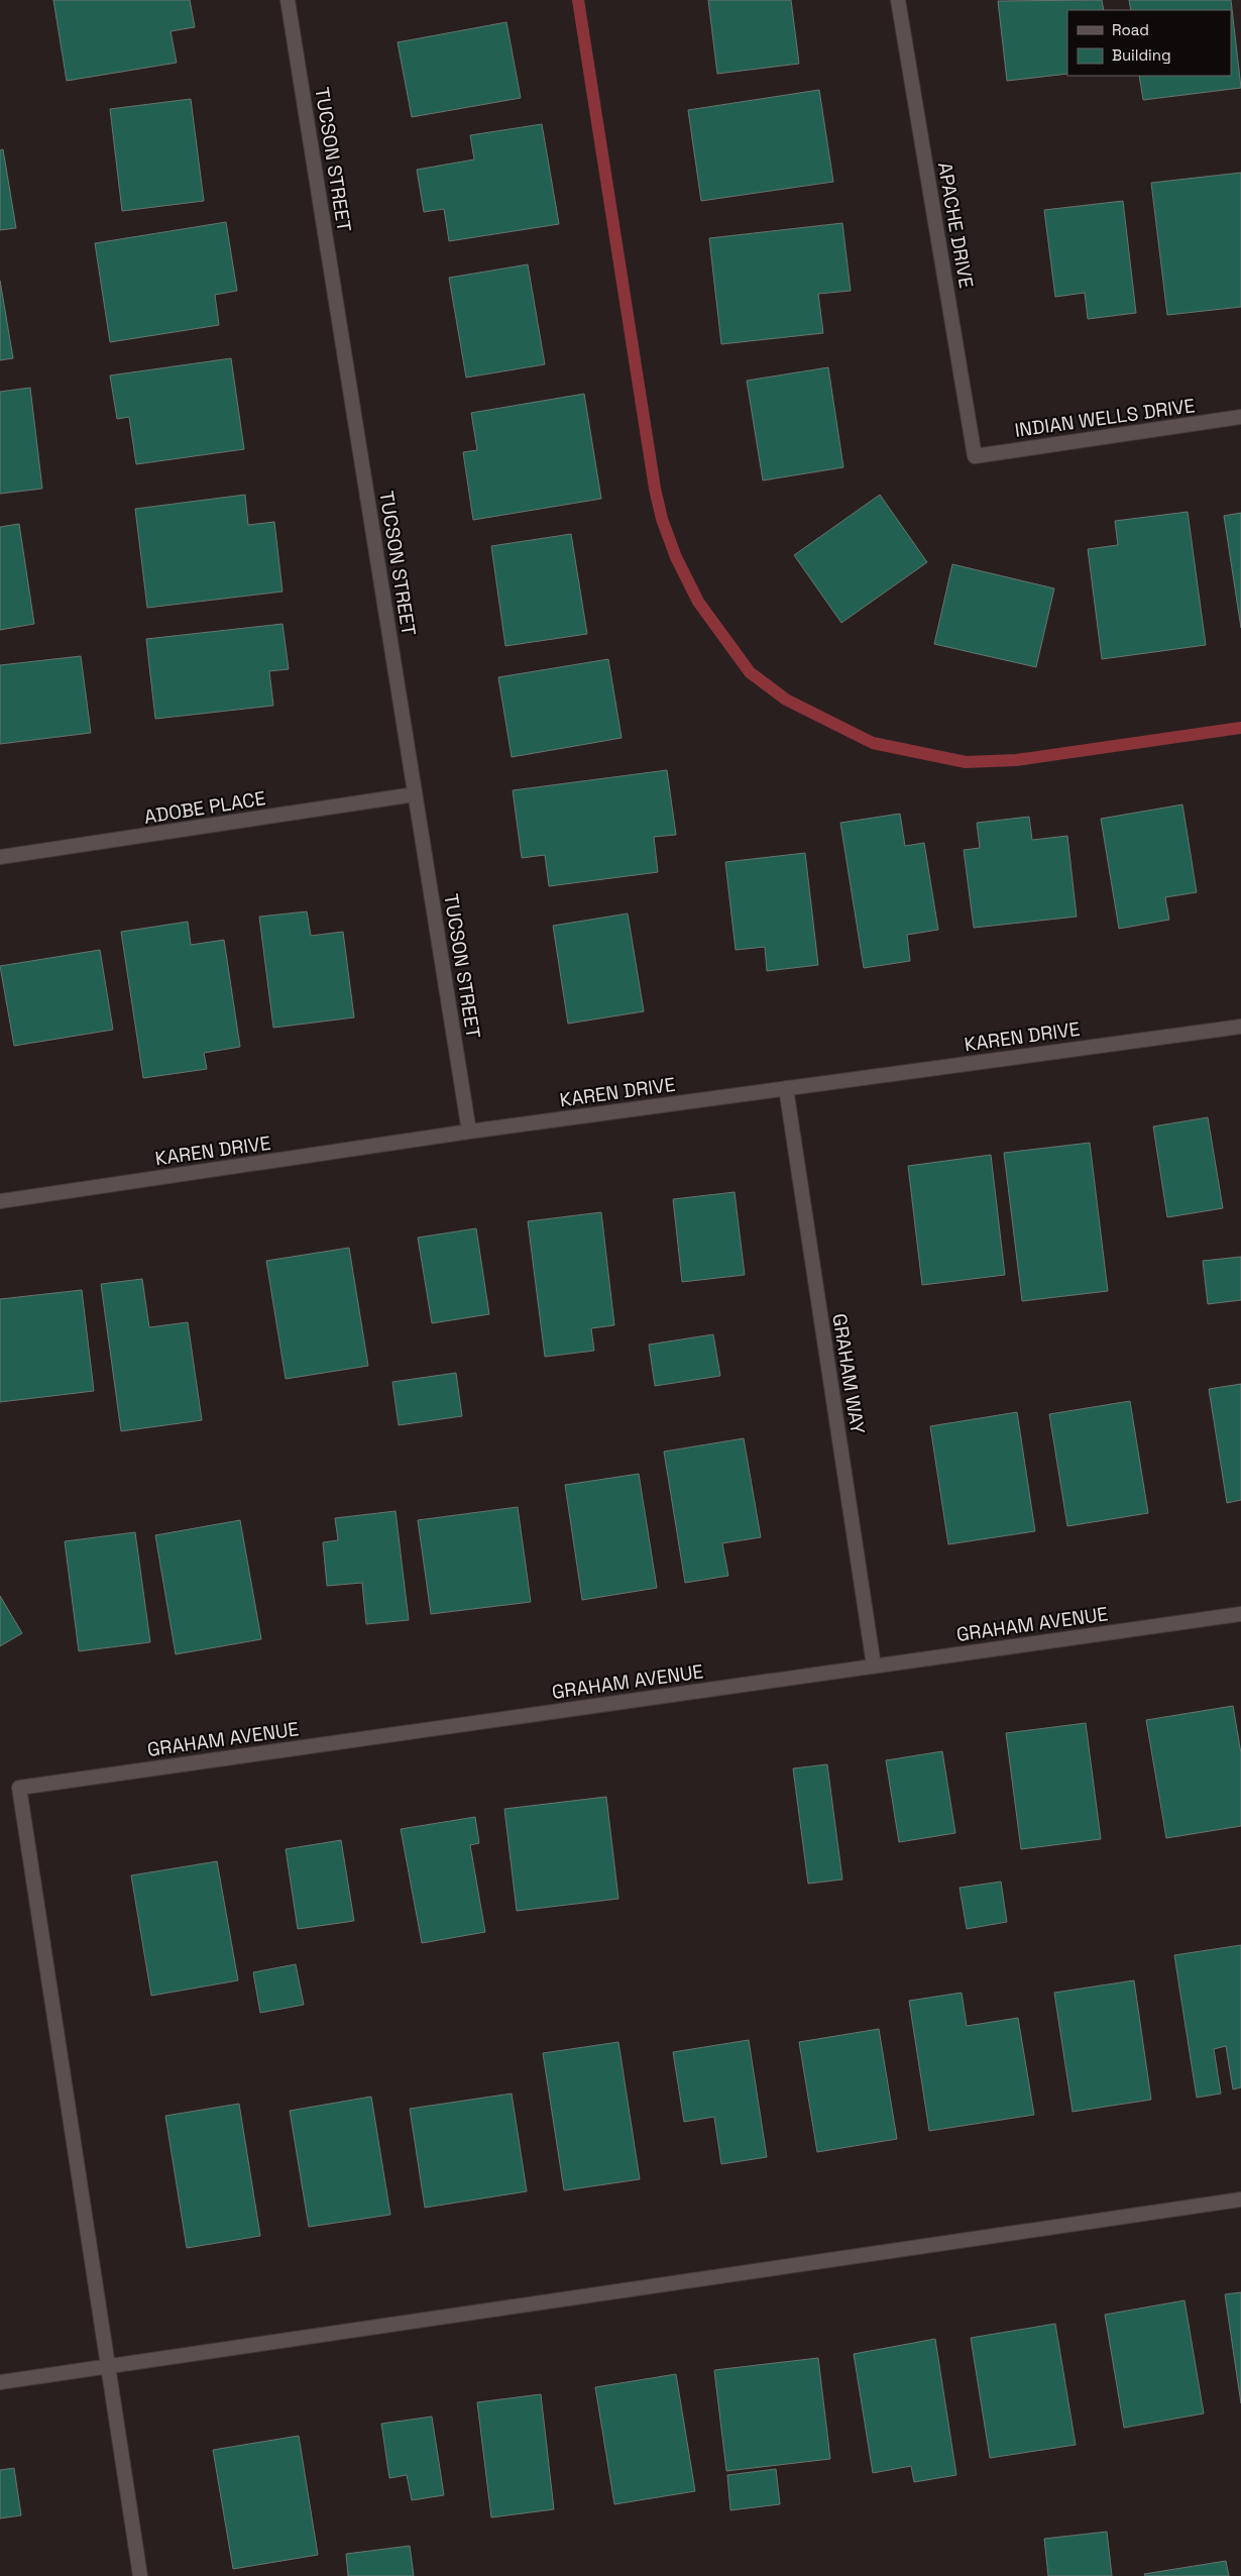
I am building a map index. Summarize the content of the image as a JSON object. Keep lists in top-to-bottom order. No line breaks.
{"streets":{"street":["TUCSON STREET","APACHE DRIVE","INDIAN WELLS DRIVE","ADOBE PLACE","KAREN DRIVE","GRAHAM WAY","GRAHAM AVENUE"]},"crossings":[["TUCSON STREET","ADOBE PLACE"],["TUCSON STREET","KAREN DRIVE"],["APACHE DRIVE","INDIAN WELLS DRIVE"],["KAREN DRIVE","GRAHAM WAY"],["GRAHAM WAY","GRAHAM AVENUE"]],"legend":["Road","Building"]}
